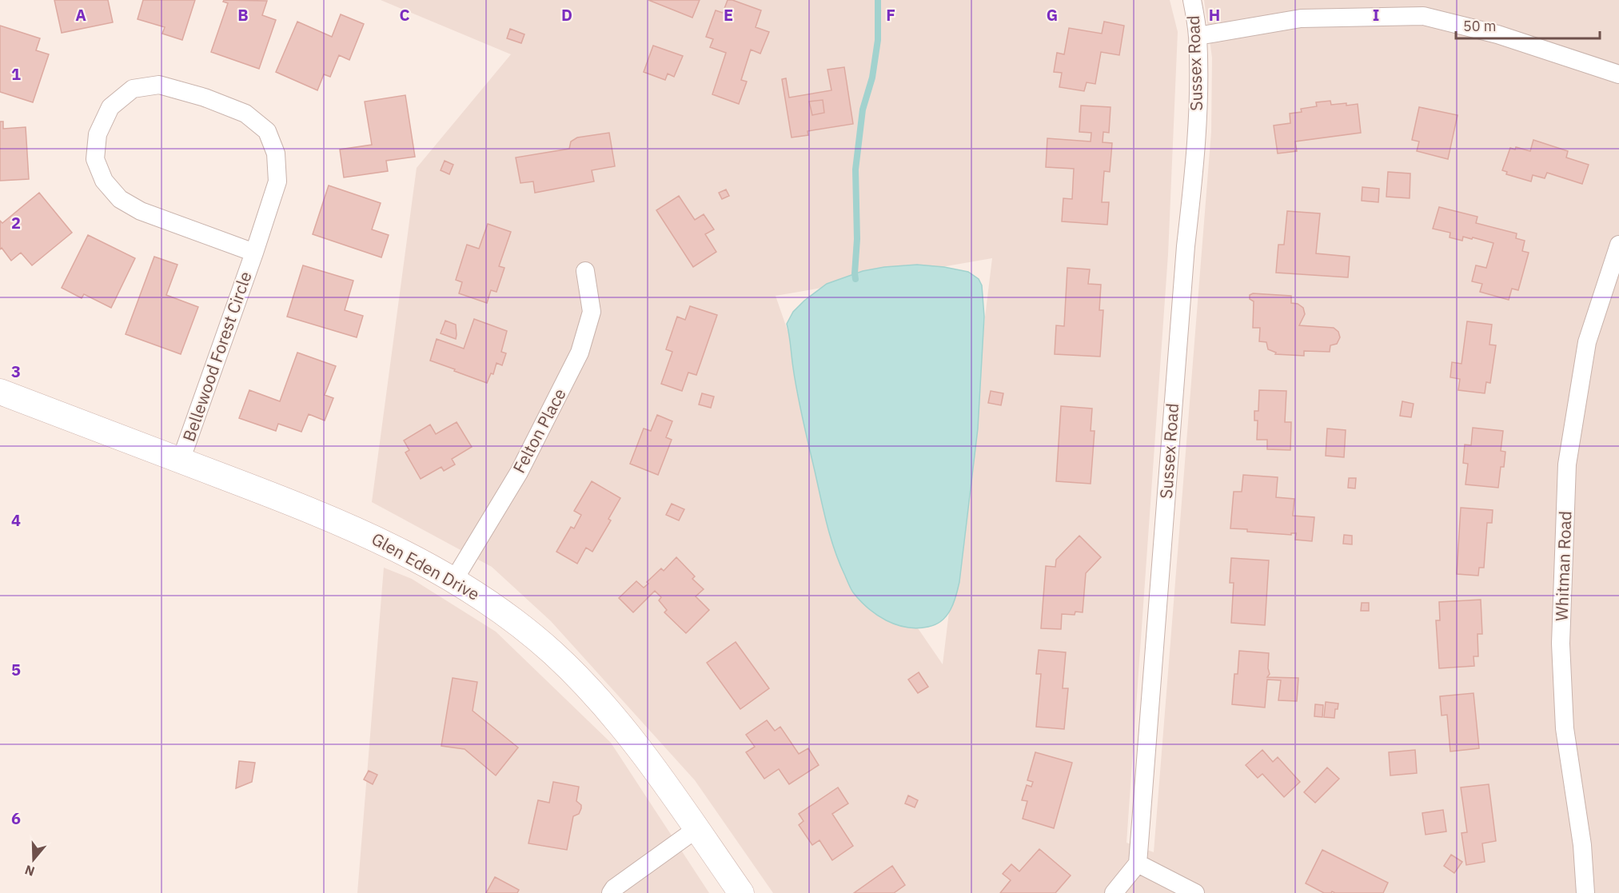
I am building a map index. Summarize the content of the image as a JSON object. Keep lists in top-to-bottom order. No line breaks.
{"streets":{"main road":["Glen Eden Drive"],"street":["Sussex Road","Bellewood Forest Circle","Felton Place","Whitman Road"]},"crossings":[["Bellewood Forest Circle","Glen Eden Drive"],["Felton Place","Glen Eden Drive"]],"scale_bar":"50 m","north":"bottom","grid":{"columns":["A","B","C","D","E","F","G","H","I"],"rows":["1","2","3","4","5","6"]}}
